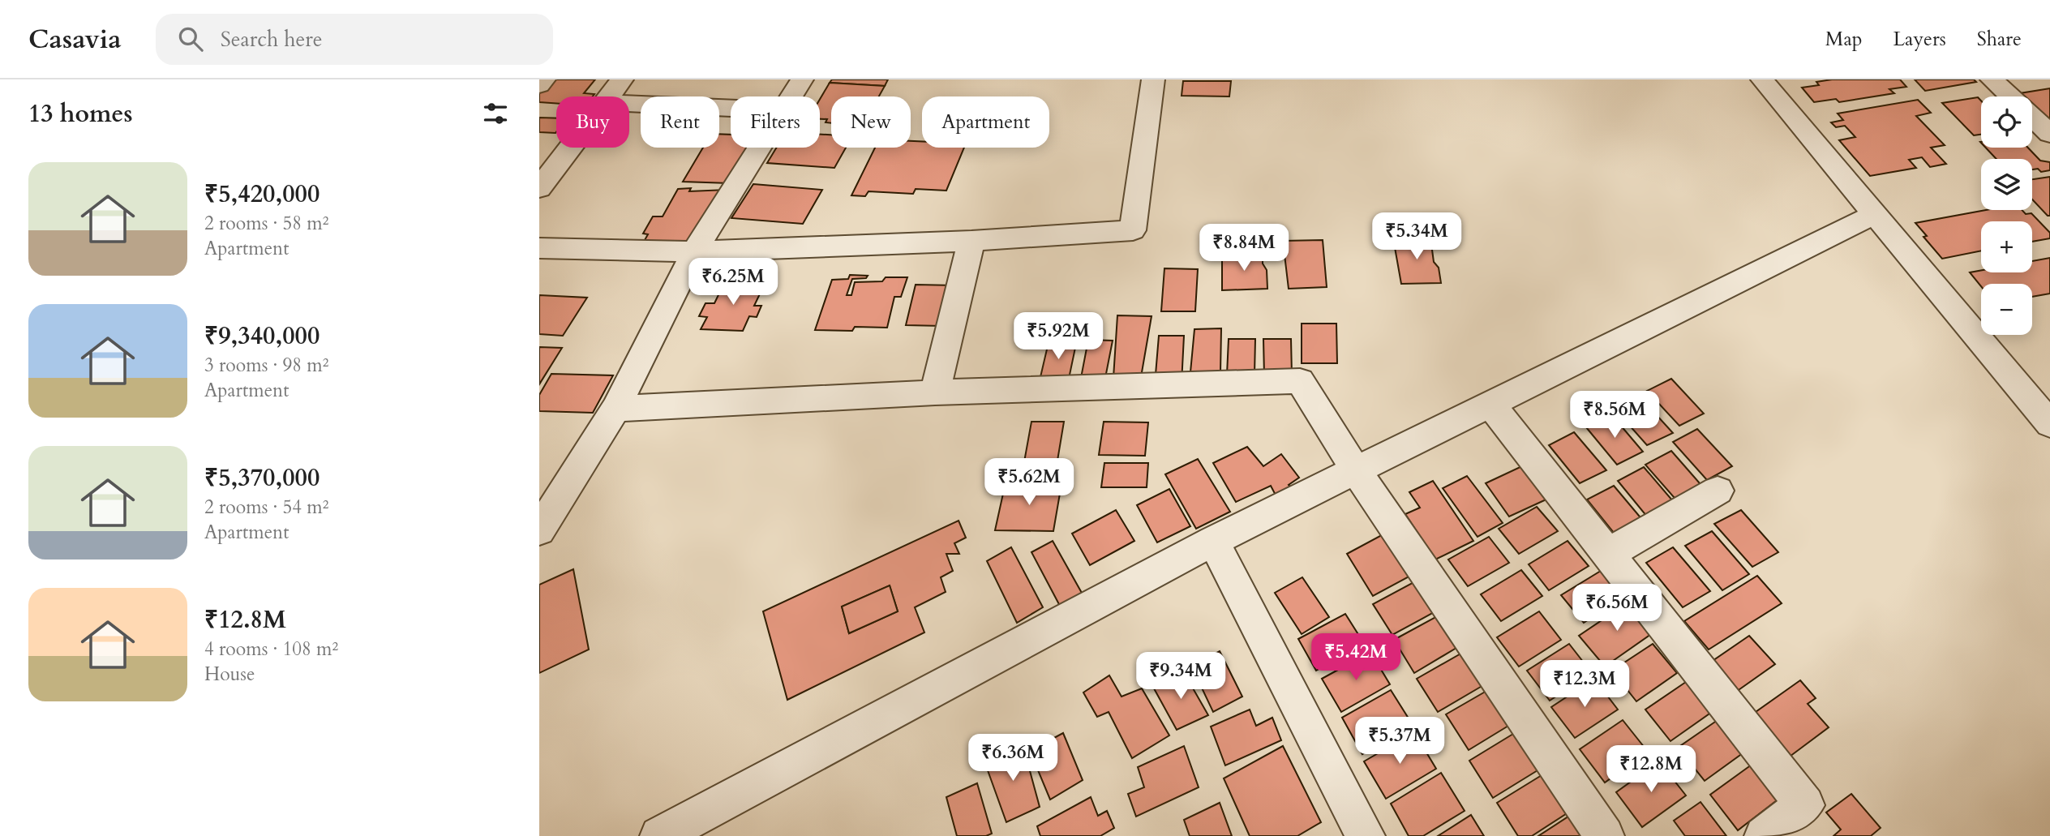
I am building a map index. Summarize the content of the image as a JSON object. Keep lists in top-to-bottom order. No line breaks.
{"page":{"header":"Casavia","search":"Search here","nav":["Map","Layers","Share"],"heading":"13 homes","map_buttons":["+","−"],"chip":["Buy","Rent","Filters","New","Apartment"],"list":[{"name":"₹5,420,000","note":"2 rooms · 58 m² · Apartment"},{"name":"₹9,340,000","note":"3 rooms · 98 m² · Apartment"},{"name":"₹5,370,000","note":"2 rooms · 54 m² · Apartment"},{"name":"₹12.8M","note":"4 rooms · 108 m² · House"}],"price":["₹5.34M","₹8.84M","₹6.25M","₹5.92M","₹8.56M","₹5.62M","₹6.56M","₹5.42M","₹9.34M","₹12.3M","₹5.37M","₹6.36M","₹12.8M"]}}
